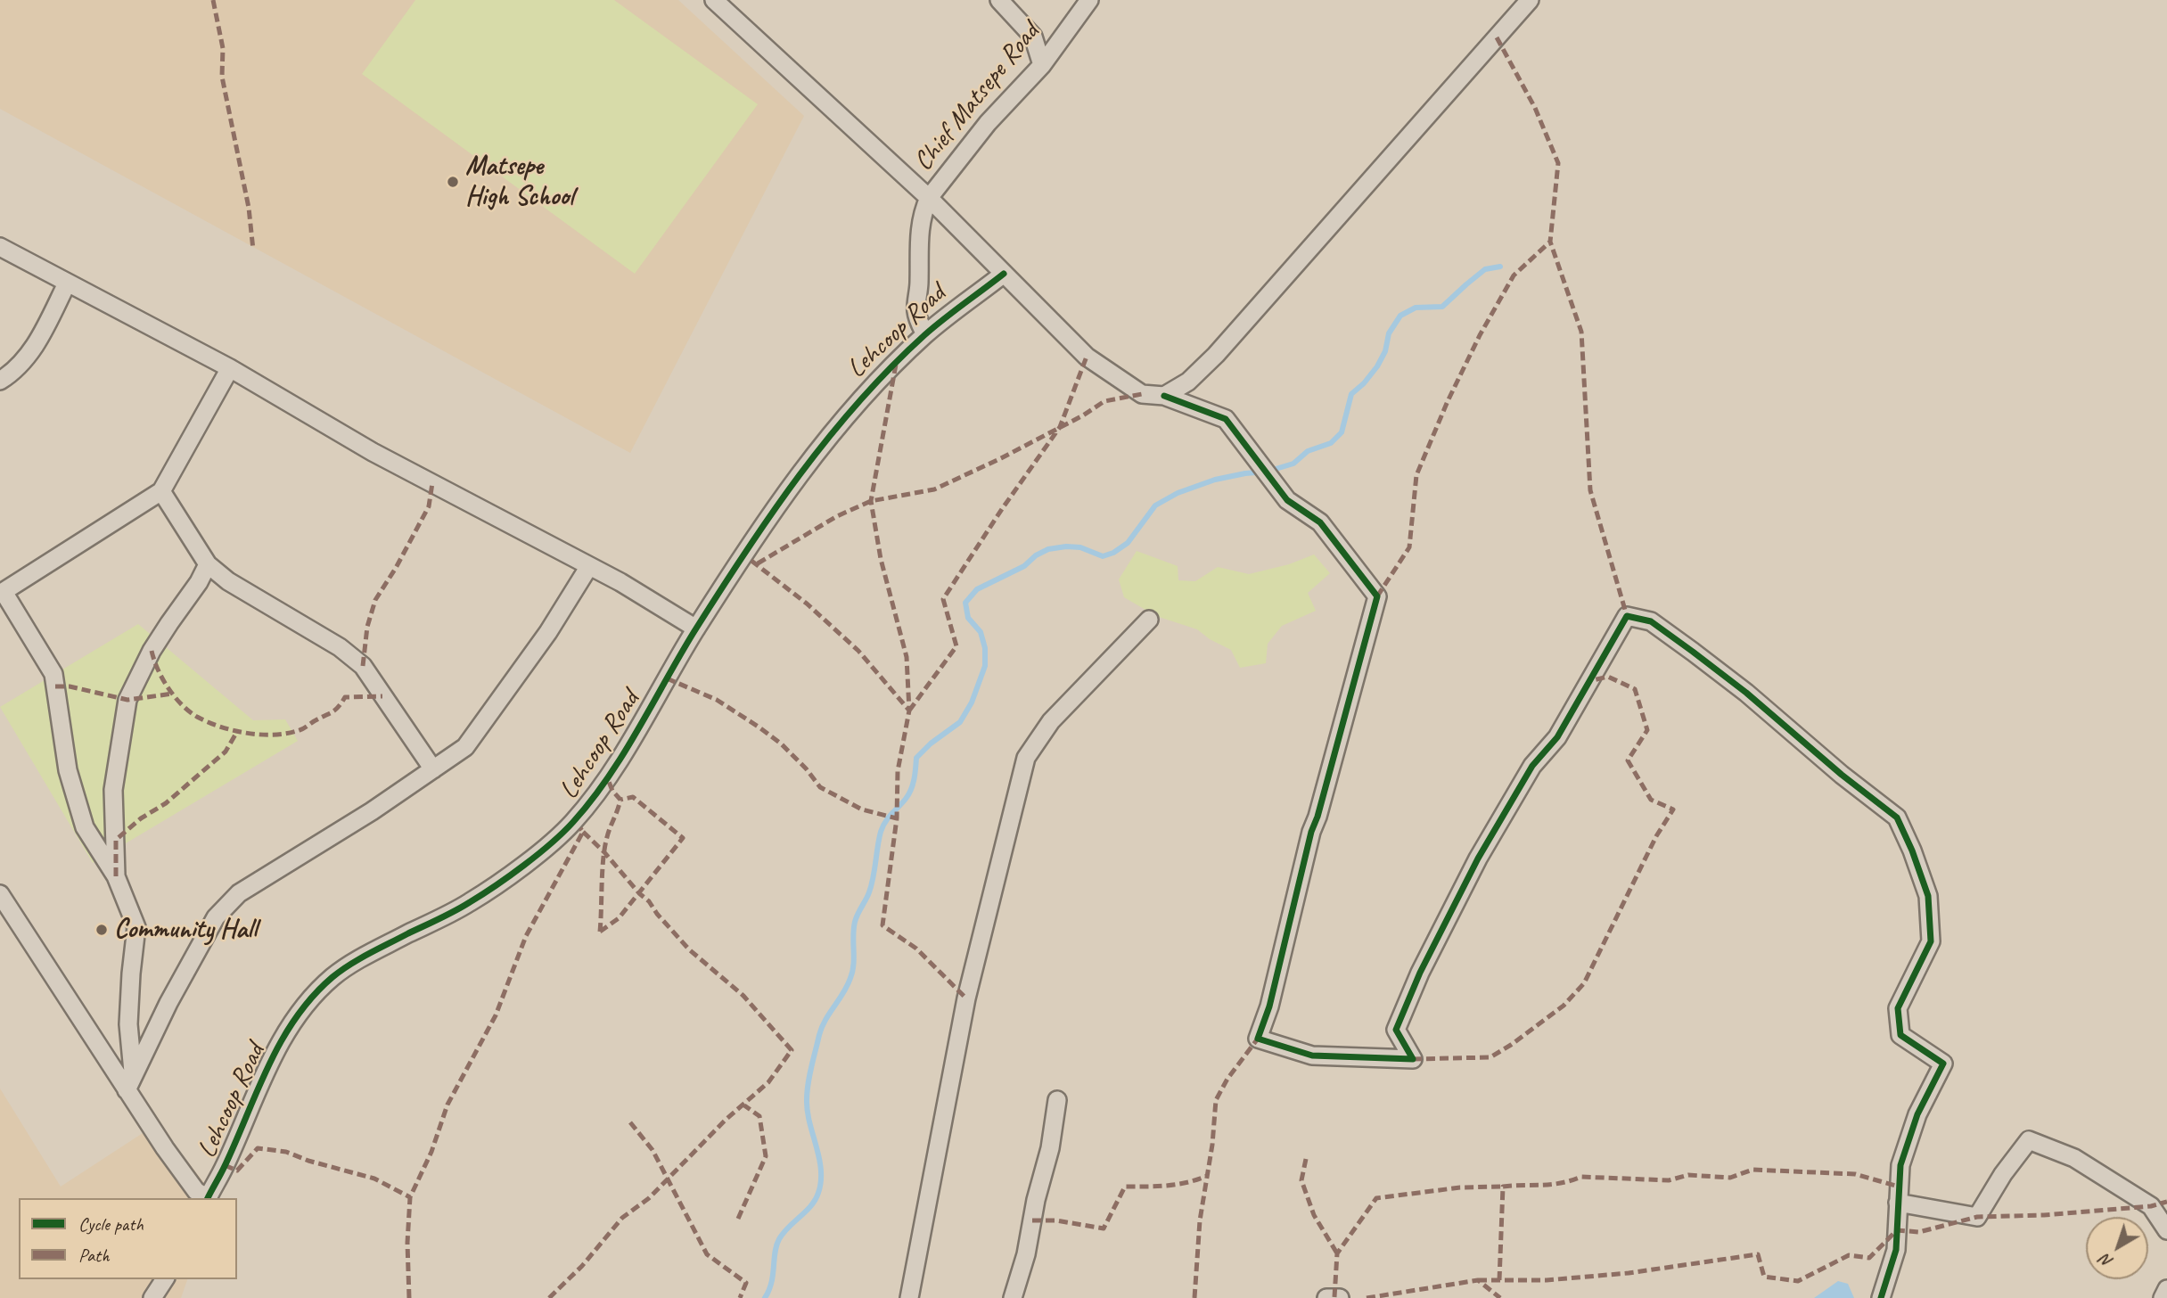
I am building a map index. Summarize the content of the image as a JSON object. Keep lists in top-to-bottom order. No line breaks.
{"streets":{"street":["Chief Matsepe Road","Lehcoop Road"]},"places":["Matsepe High School","Community Hall"],"legend":["Cycle path","Path"],"north":"bottom left"}
